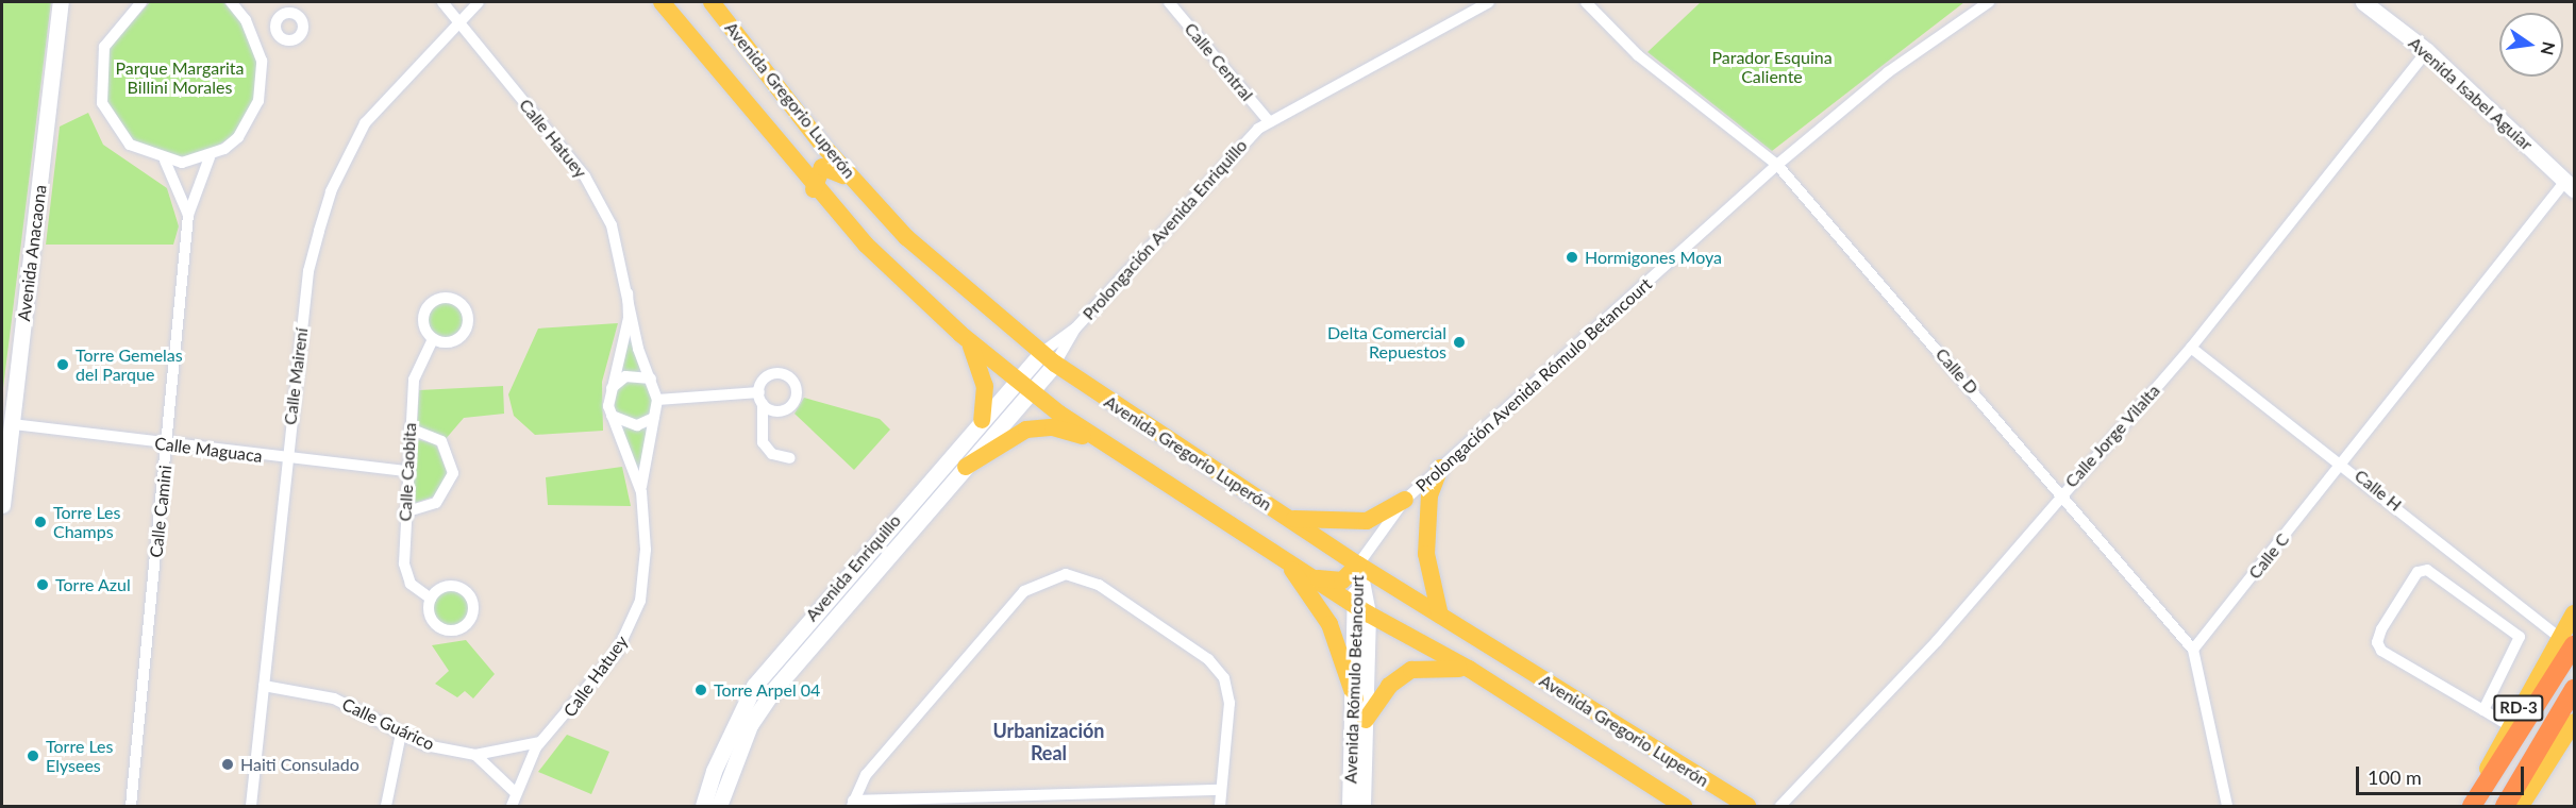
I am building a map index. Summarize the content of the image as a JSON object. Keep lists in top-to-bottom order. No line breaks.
{"streets":{"highway":["RD-3"],"main road":["Avenida Isabel Aguiar","Avenida Gregorio Luperón","Avenida Anacaona","Avenida Enriquillo","Avenida Rómulo Betancourt"],"street":["Calle Central","Calle Hatuey","Prolongación Avenida Enriquillo","Calle D","Calle Mairení","Prolongación Avenida Rómulo Betancourt","Calle Jorge Vilalta","Calle Maguaca","Calle Caobita","Calle H","Calle Camini","Calle C","Calle Guárico"]},"crossings":[["Calle Central","Prolongación Avenida Enriquillo"],["Avenida Isabel Aguiar","Calle Jorge Vilalta"],["Avenida Isabel Aguiar","Calle C"],["Avenida Gregorio Luperón","Prolongación Avenida Enriquillo"],["Avenida Gregorio Luperón","Prolongación Avenida Rómulo Betancourt"],["Avenida Gregorio Luperón","Avenida Enriquillo"],["Avenida Gregorio Luperón","Avenida Rómulo Betancourt"],["Calle Hatuey","Calle Mairení"],["Calle Hatuey","Calle Guárico"],["Prolongación Avenida Enriquillo","Avenida Enriquillo"],["Avenida Anacaona","Calle Maguaca"],["Calle D","Prolongación Avenida Rómulo Betancourt"],["Calle D","Calle Jorge Vilalta"],["Calle D","Calle C"],["Calle Mairení","Calle Maguaca"],["Calle Mairení","Calle Guárico"],["Prolongación Avenida Rómulo Betancourt","Avenida Rómulo Betancourt"],["Calle Jorge Vilalta","Calle H"],["Calle Maguaca","Calle Caobita"],["Calle Maguaca","Calle Camini"],["Calle H","Calle C"],["Calle H","RD-3"]],"districts":["Urbanización Real"],"parks":["Parador Esquina Caliente","Parque Margarita Billini Morales"],"places":["Hormigones Moya","Delta Comercial Repuestos","Torre Gemelas del Parque","Torre Les Champs","Torre Azul","Torre Arpel 04","Torre Les Elysees","Haiti Consulado"],"scale_bar":"100 m","north":"right"}
